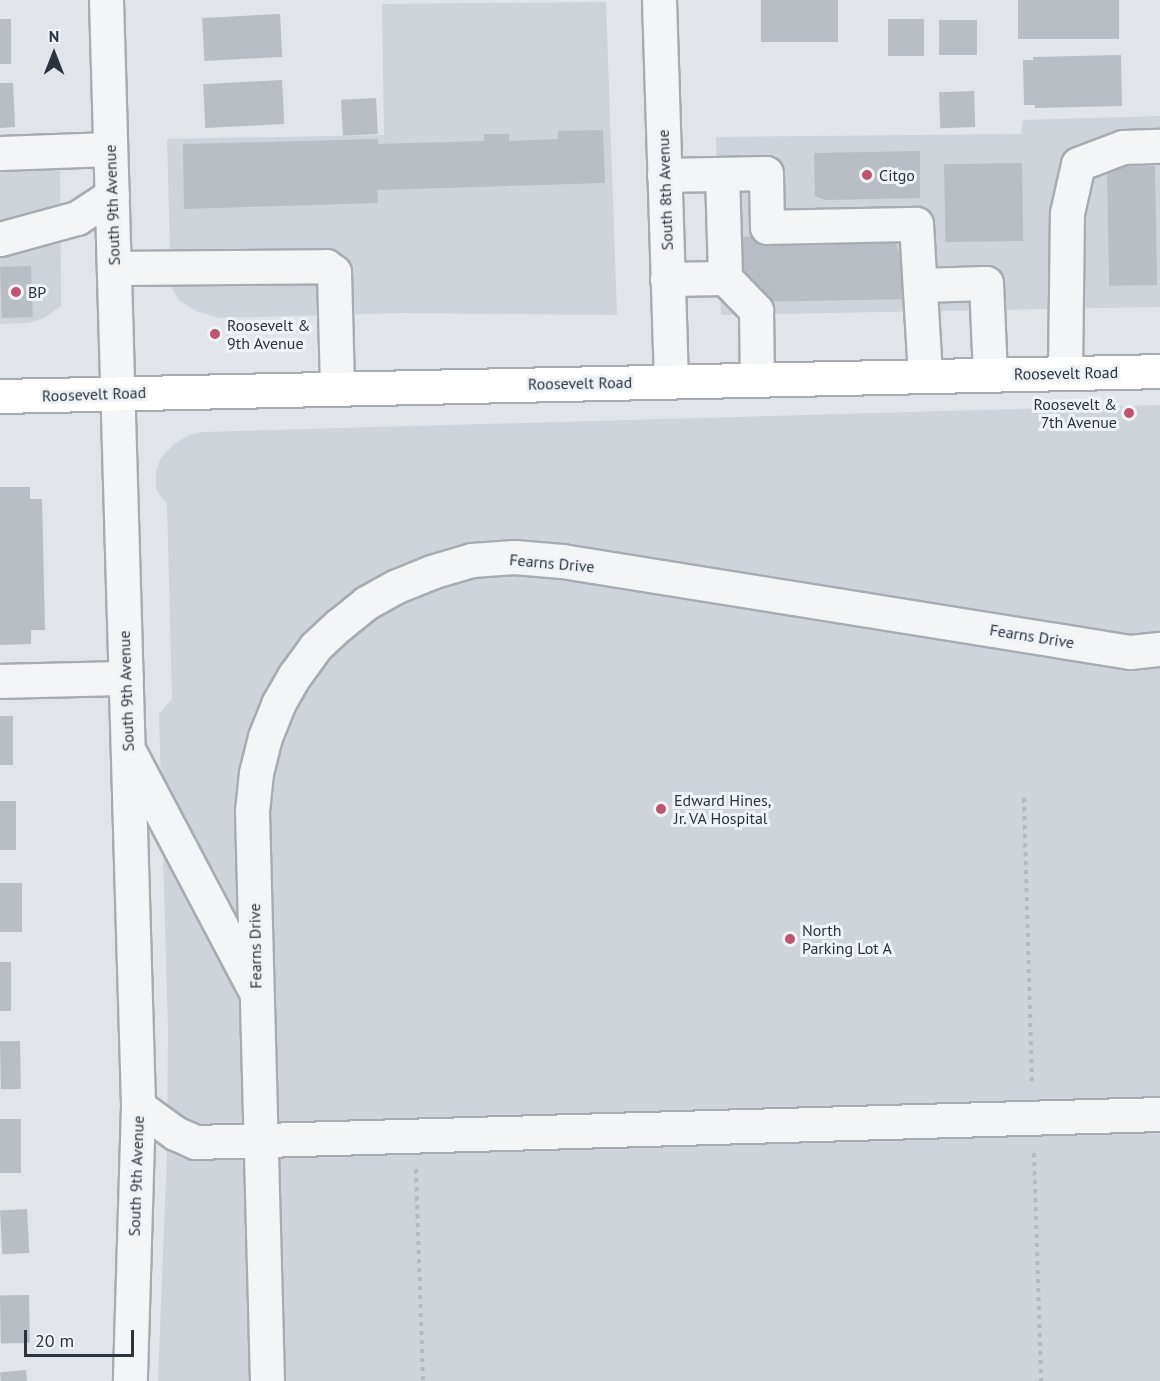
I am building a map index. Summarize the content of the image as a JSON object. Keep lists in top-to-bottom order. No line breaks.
{"streets":{"main road":["Roosevelt Road"],"street":["South 8th Avenue","South 9th Avenue","Fearns Drive"]},"crossings":[["South 8th Avenue","Roosevelt Road"],["South 9th Avenue","Roosevelt Road"]],"places":["Citgo","BP","Roosevelt & 9th Avenue","Roosevelt & 7th Avenue","Edward Hines, Jr. VA Hospital","North Parking Lot A"],"scale_bar":"20 m","north":"top"}
